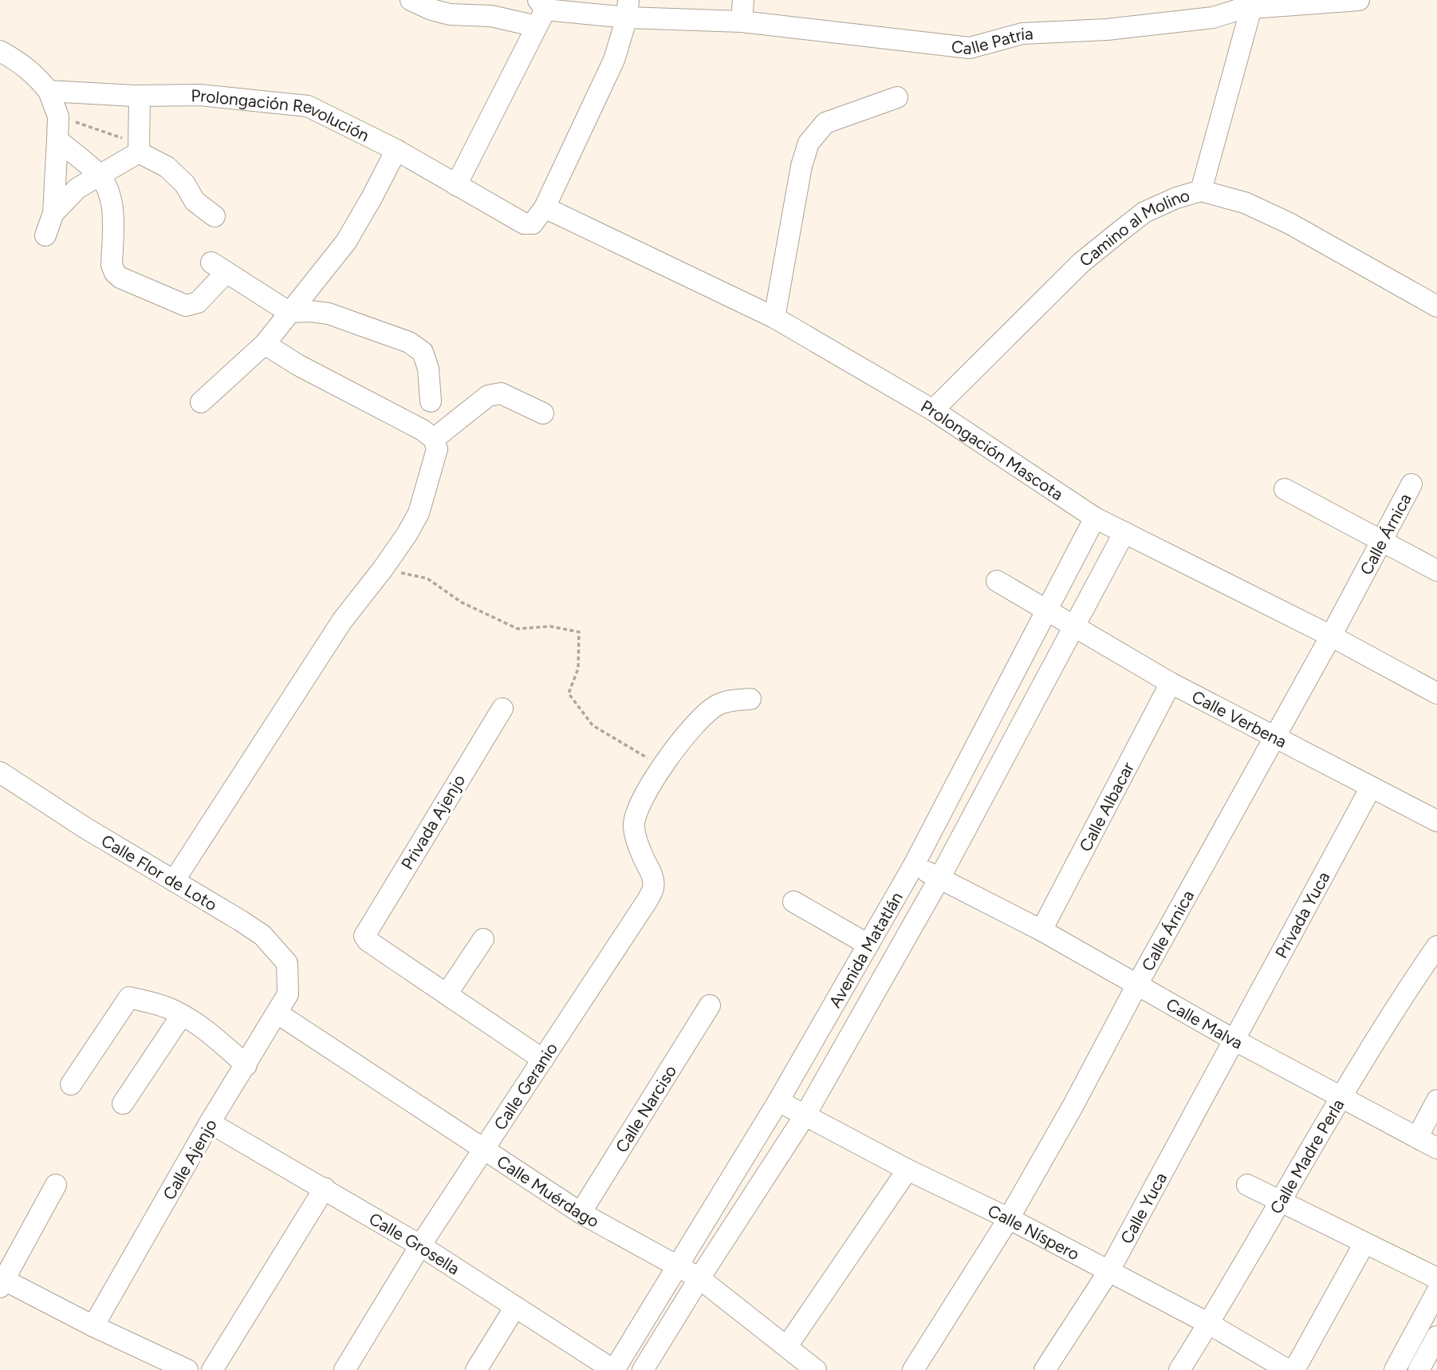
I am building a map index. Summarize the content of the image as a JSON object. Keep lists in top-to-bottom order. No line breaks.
{"streets":{"street":["Calle Patria","Prolongación Revolución","Camino al Molino","Prolongación Mascota","Calle Árnica","Calle Verbena","Calle Albacar","Privada Ajenjo","Calle Flor de Loto","Privada Yuca","Avenida Matatlán","Calle Malva","Calle Geranio","Calle Narciso","Calle Madre Perla","Calle Ajenjo","Calle Muérdago","Calle Yuca","Calle Níspero","Calle Grosella"]},"crossings":[["Prolongación Revolución","Prolongación Mascota"],["Camino al Molino","Prolongación Mascota"],["Prolongación Mascota","Calle Árnica"],["Prolongación Mascota","Avenida Matatlán"],["Calle Árnica","Calle Verbena"],["Calle Árnica","Calle Malva"],["Calle Árnica","Calle Níspero"],["Calle Verbena","Calle Albacar"],["Calle Verbena","Privada Yuca"],["Calle Verbena","Avenida Matatlán"],["Calle Albacar","Calle Malva"],["Calle Flor de Loto","Calle Ajenjo"],["Privada Yuca","Calle Malva"],["Privada Yuca","Calle Yuca"],["Avenida Matatlán","Calle Malva"],["Avenida Matatlán","Calle Muérdago"],["Avenida Matatlán","Calle Níspero"],["Avenida Matatlán","Calle Grosella"],["Calle Malva","Calle Madre Perla"],["Calle Malva","Calle Yuca"],["Calle Geranio","Calle Muérdago"],["Calle Geranio","Calle Grosella"],["Calle Narciso","Calle Muérdago"],["Calle Madre Perla","Calle Níspero"],["Calle Ajenjo","Calle Muérdago"],["Calle Ajenjo","Calle Grosella"],["Calle Yuca","Calle Níspero"]]}
